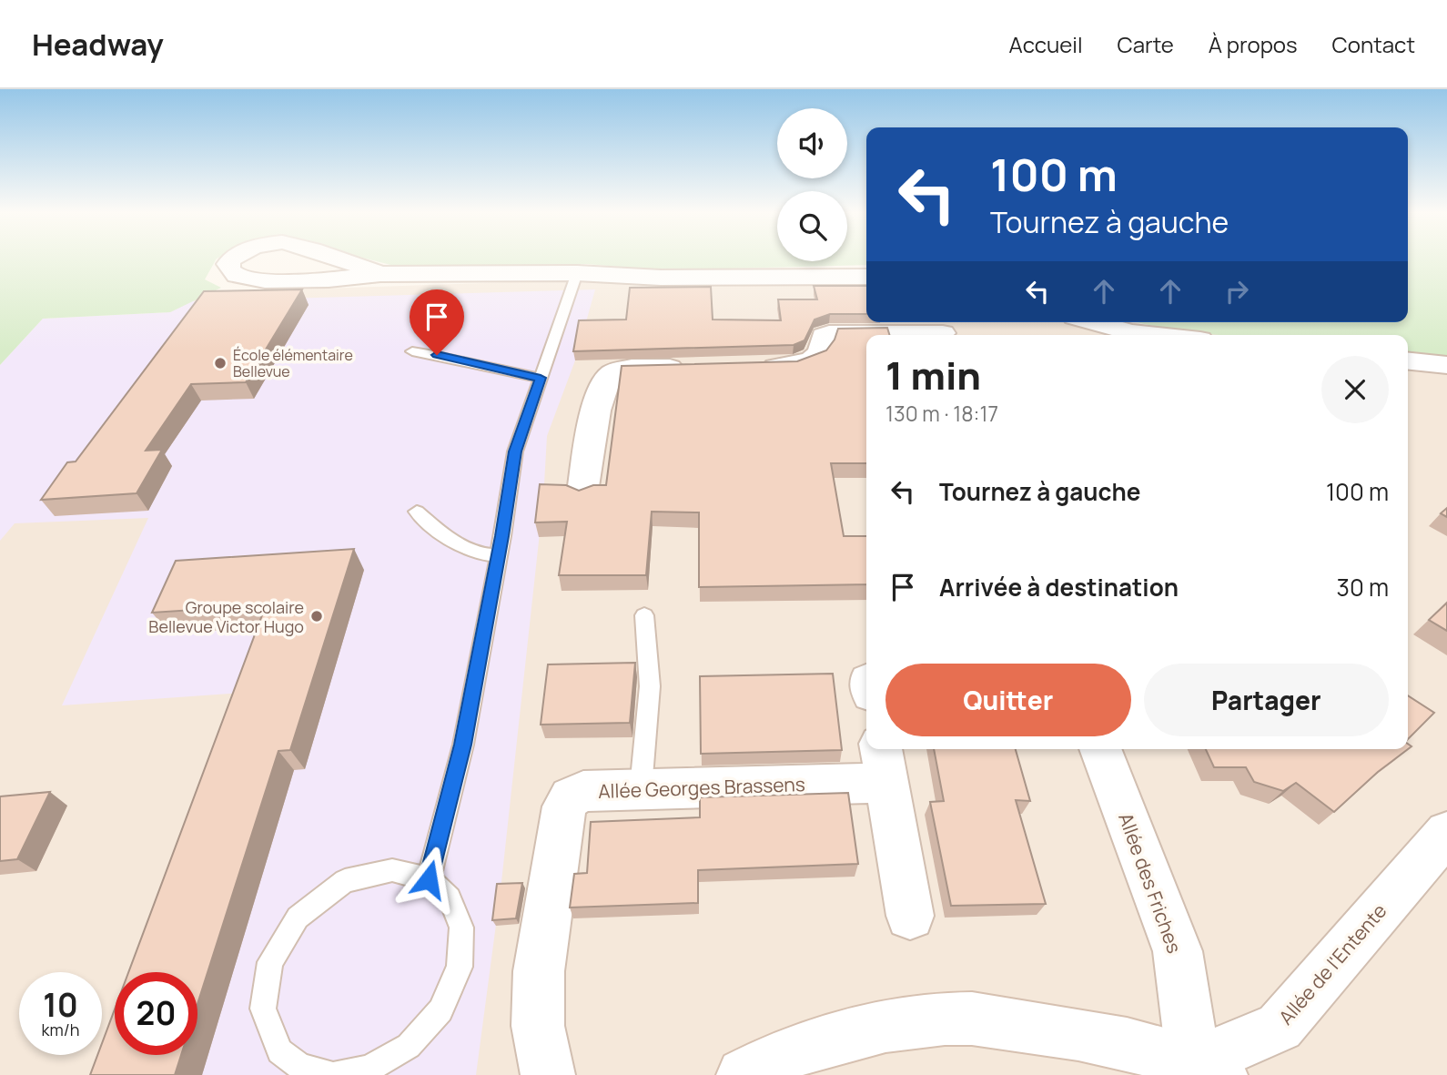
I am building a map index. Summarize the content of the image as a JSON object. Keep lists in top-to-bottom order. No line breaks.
{"streets":{"street":["Allée Georges Brassens","Allée des Friches","Allée de l'Entente"]},"crossings":[["Allée des Friches","Allée de l'Entente"]],"places":["École élémentaire Bellevue","Groupe scolaire Bellevue Victor Hugo"],"page":{"header":"Headway","nav":["Accueil","Carte","À propos","Contact"],"turn":["100 m","Tournez à gauche"],"heading":["1 min","130 m · 18:17"],"list":[{"name":"Tournez à gauche","value":"100 m"},{"name":"Arrivée à destination","value":"30 m"}],"buttons":["Quitter","Partager"],"speed":"10 km/h","limit":"20"}}
